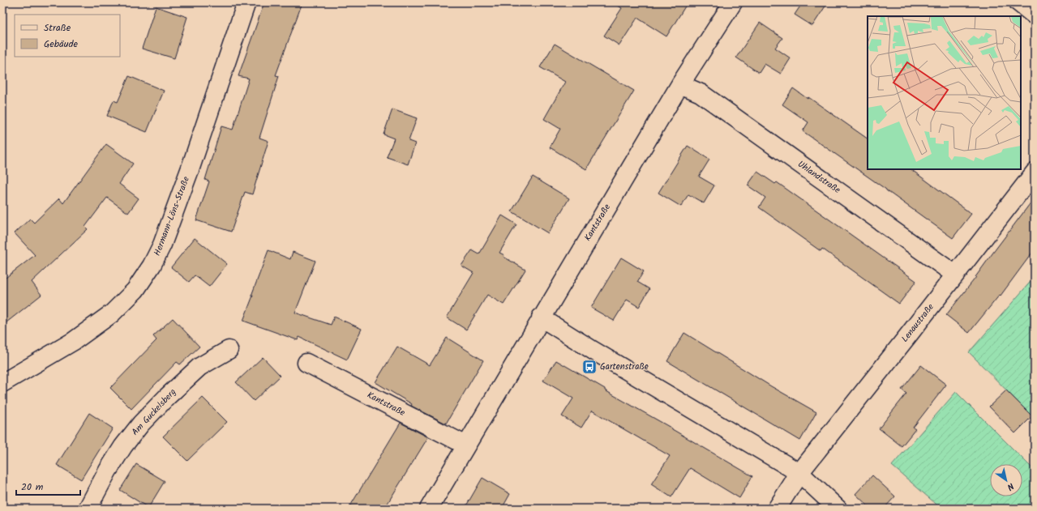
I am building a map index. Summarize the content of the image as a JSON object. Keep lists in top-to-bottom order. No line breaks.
{"streets":{"street":["Uhlandstraße","Hermann-Löns-Straße","Kantstraße","Lenaustraße","Am Guckelsberg"]},"crossings":[["Uhlandstraße","Kantstraße"],["Uhlandstraße","Lenaustraße"]],"places":{"bus stop":["Gartenstraße"]},"legend":["Straße","Gebäude"],"scale_bar":"20 m","north":"bottom right"}
